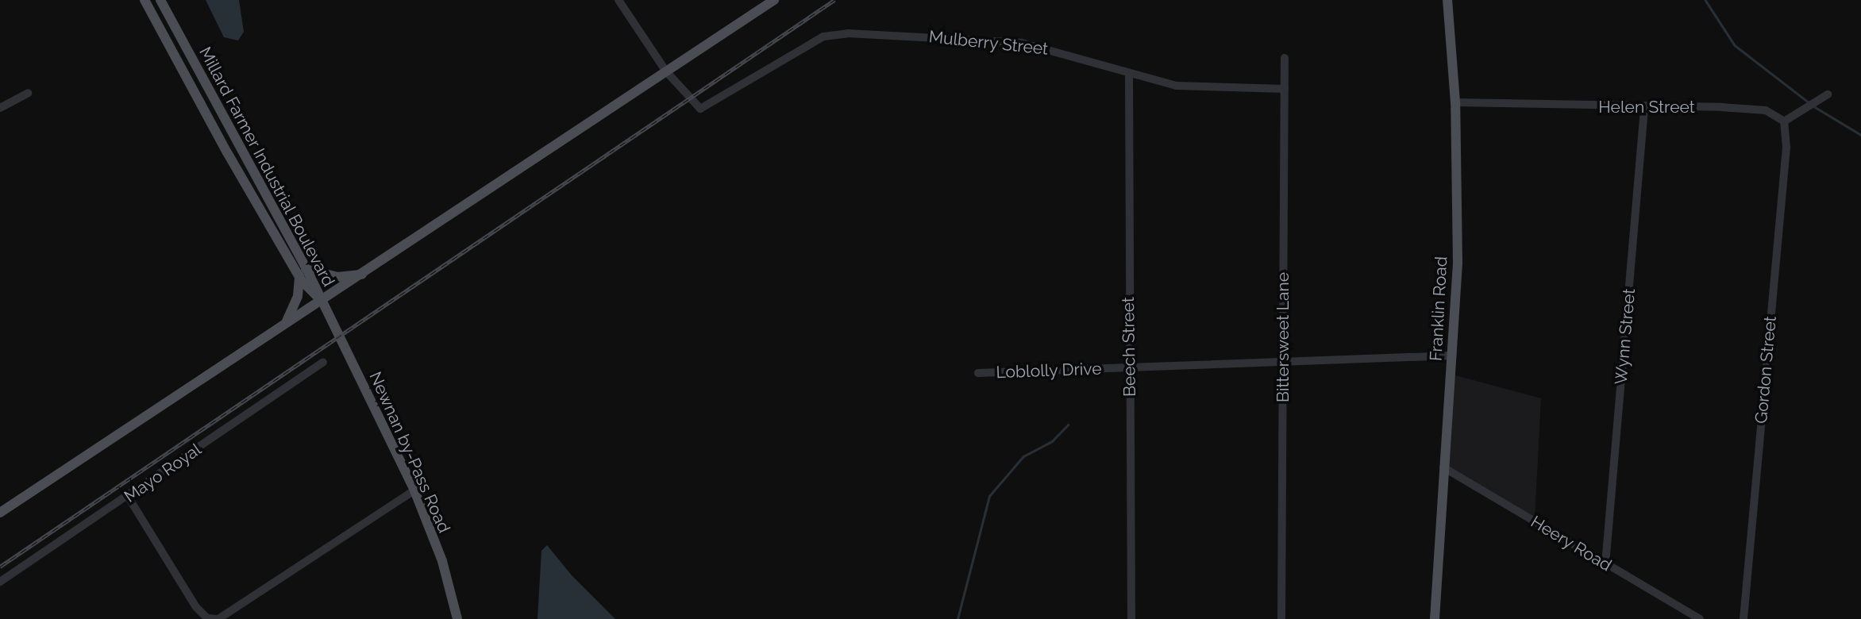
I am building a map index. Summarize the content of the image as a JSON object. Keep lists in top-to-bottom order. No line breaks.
{"streets":{"main road":["Millard Farmer Industrial Boulevard","Franklin Road","Newnan by-Pass Road"],"street":["Mulberry Street","Helen Street","Wynn Street","Bittersweet Lane","Beech Street","Gordon Street","Loblolly Drive","Mayo Royal","Heery Road"]},"crossings":[["Mulberry Street","Bittersweet Lane"],["Mulberry Street","Beech Street"],["Helen Street","Franklin Road"],["Helen Street","Wynn Street"],["Helen Street","Gordon Street"],["Millard Farmer Industrial Boulevard","Newnan by-Pass Road"],["Franklin Road","Loblolly Drive"],["Franklin Road","Heery Road"],["Wynn Street","Heery Road"],["Bittersweet Lane","Loblolly Drive"],["Beech Street","Loblolly Drive"]]}
